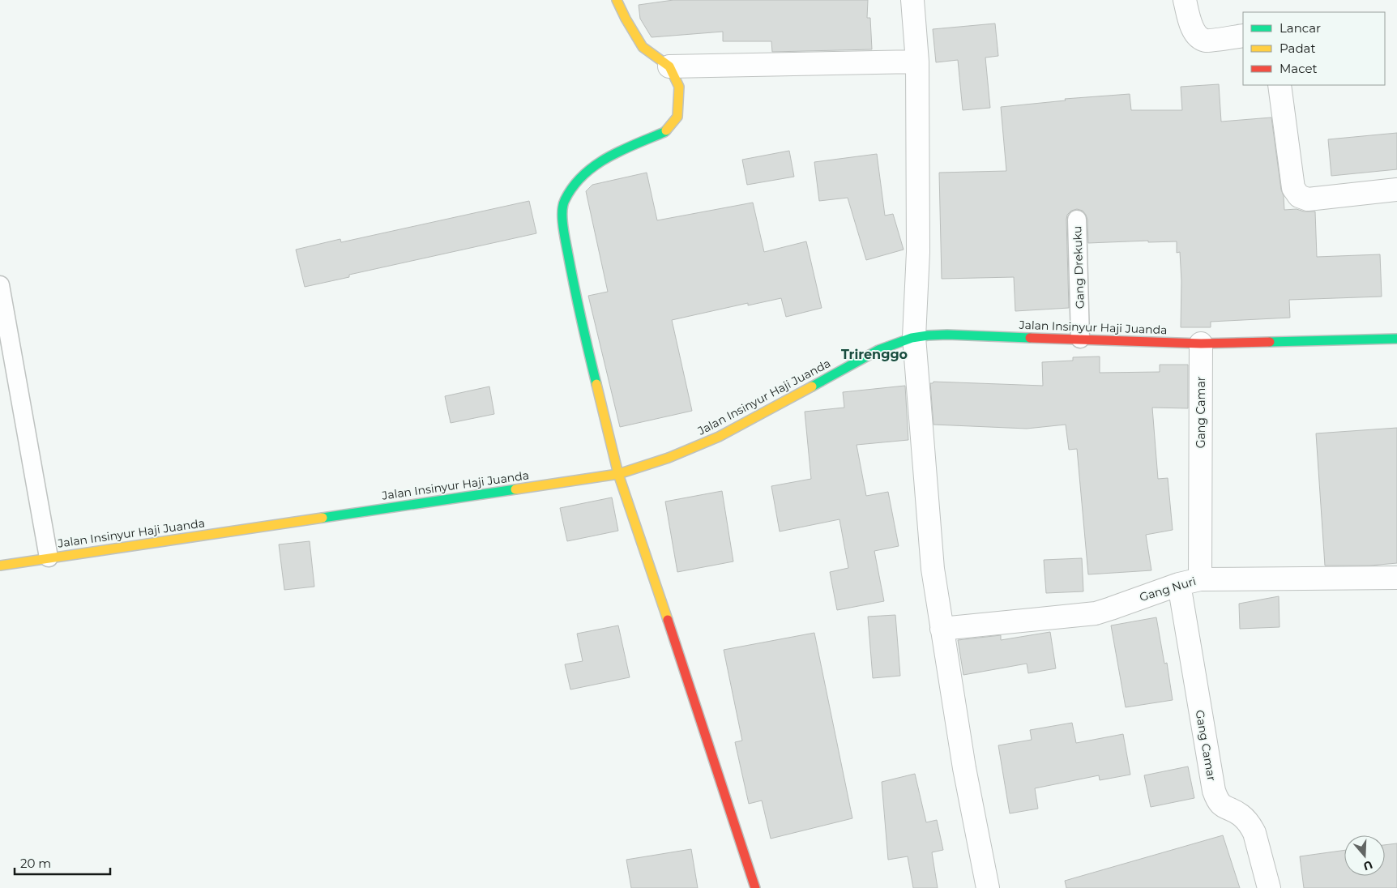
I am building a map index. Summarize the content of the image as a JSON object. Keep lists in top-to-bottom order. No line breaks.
{"streets":{"main road":["Jalan Insinyur Haji Juanda"],"street":["Gang Camar","Gang Nuri"],"lane":["Gang Drekuku"]},"crossings":[["Gang Drekuku","Jalan Insinyur Haji Juanda"],["Jalan Insinyur Haji Juanda","Gang Camar"],["Gang Camar","Gang Nuri"]],"districts":["Trirenggo"],"legend":["Lancar","Padat","Macet"],"scale_bar":"20 m","north":"bottom"}
